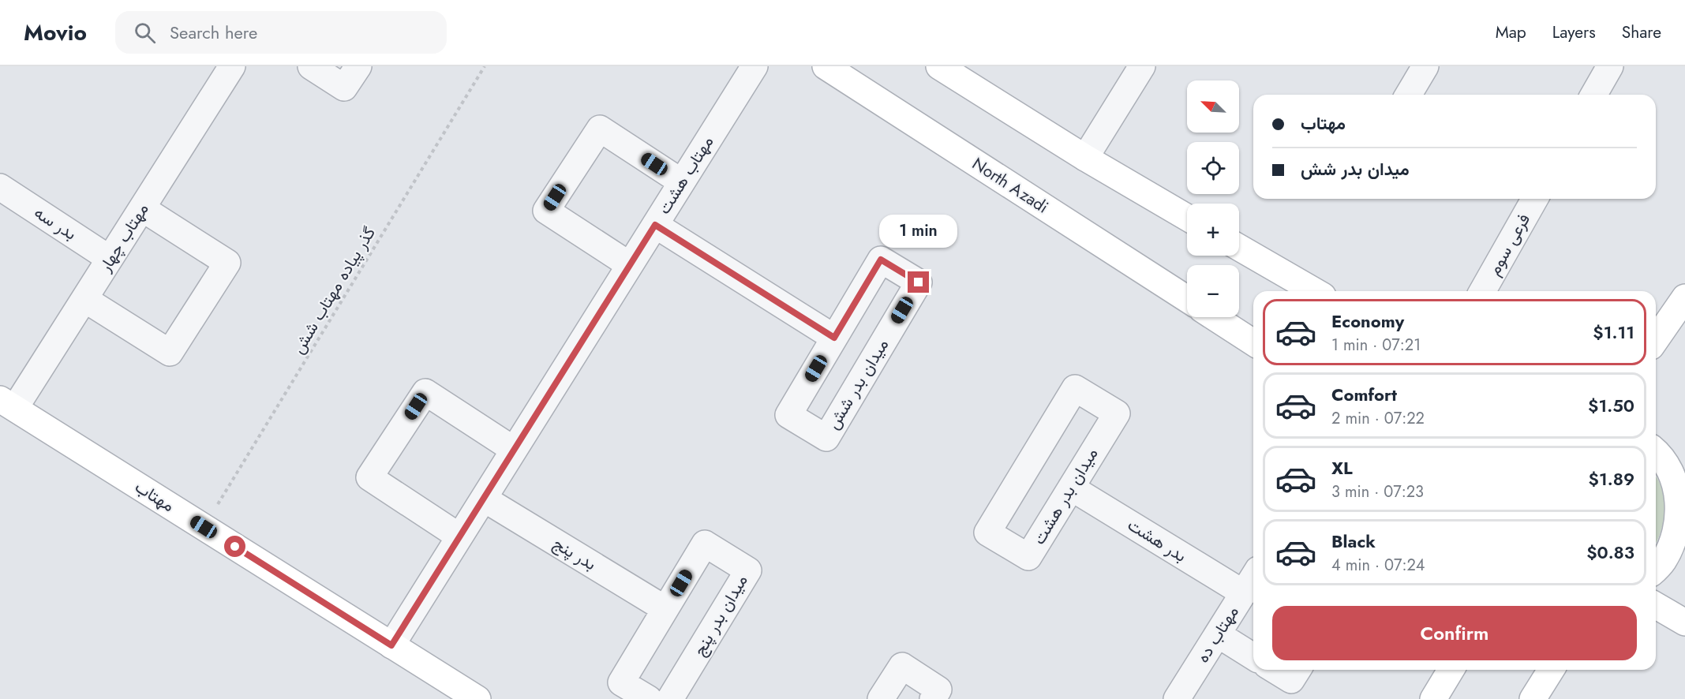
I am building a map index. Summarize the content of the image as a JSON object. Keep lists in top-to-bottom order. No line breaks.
{"streets":{"main road":["North Azadi","مهتاب"],"street":["مهتاب هشت","بدر سه","مهتاب چهار","فرعی سوم","میدان بدر شش","میدان بدر هشت","بدر هشت","بدر پنج","میدان بدر پنج","مهتاب ده"],"path":["گذر پیاده مهتاب شش"]},"crossings":[["مهتاب هشت","مهتاب"],["مهتاب هشت","بدر پنج"],["بدر سه","مهتاب چهار"],["مهتاب چهار","مهتاب"],["گذر پیاده مهتاب شش","مهتاب"],["میدان بدر هشت","بدر هشت"],["بدر هشت","مهتاب ده"],["بدر پنج","میدان بدر پنج"]],"north":"top left","page":{"header":"Movio","search":"Search here","nav":["Map","Layers","Share"],"map_buttons":["+","−"],"banner":["مهتاب","میدان بدر شش"],"bubble":"1 min","list":[{"name":"Economy","note":"1 min · 07:21","value":"$1.11"},{"name":"Comfort","note":"2 min · 07:22","value":"$1.50"},{"name":"XL","note":"3 min · 07:23","value":"$1.89"},{"name":"Black","note":"4 min · 07:24","value":"$0.83"}],"buttons":"Confirm"}}
